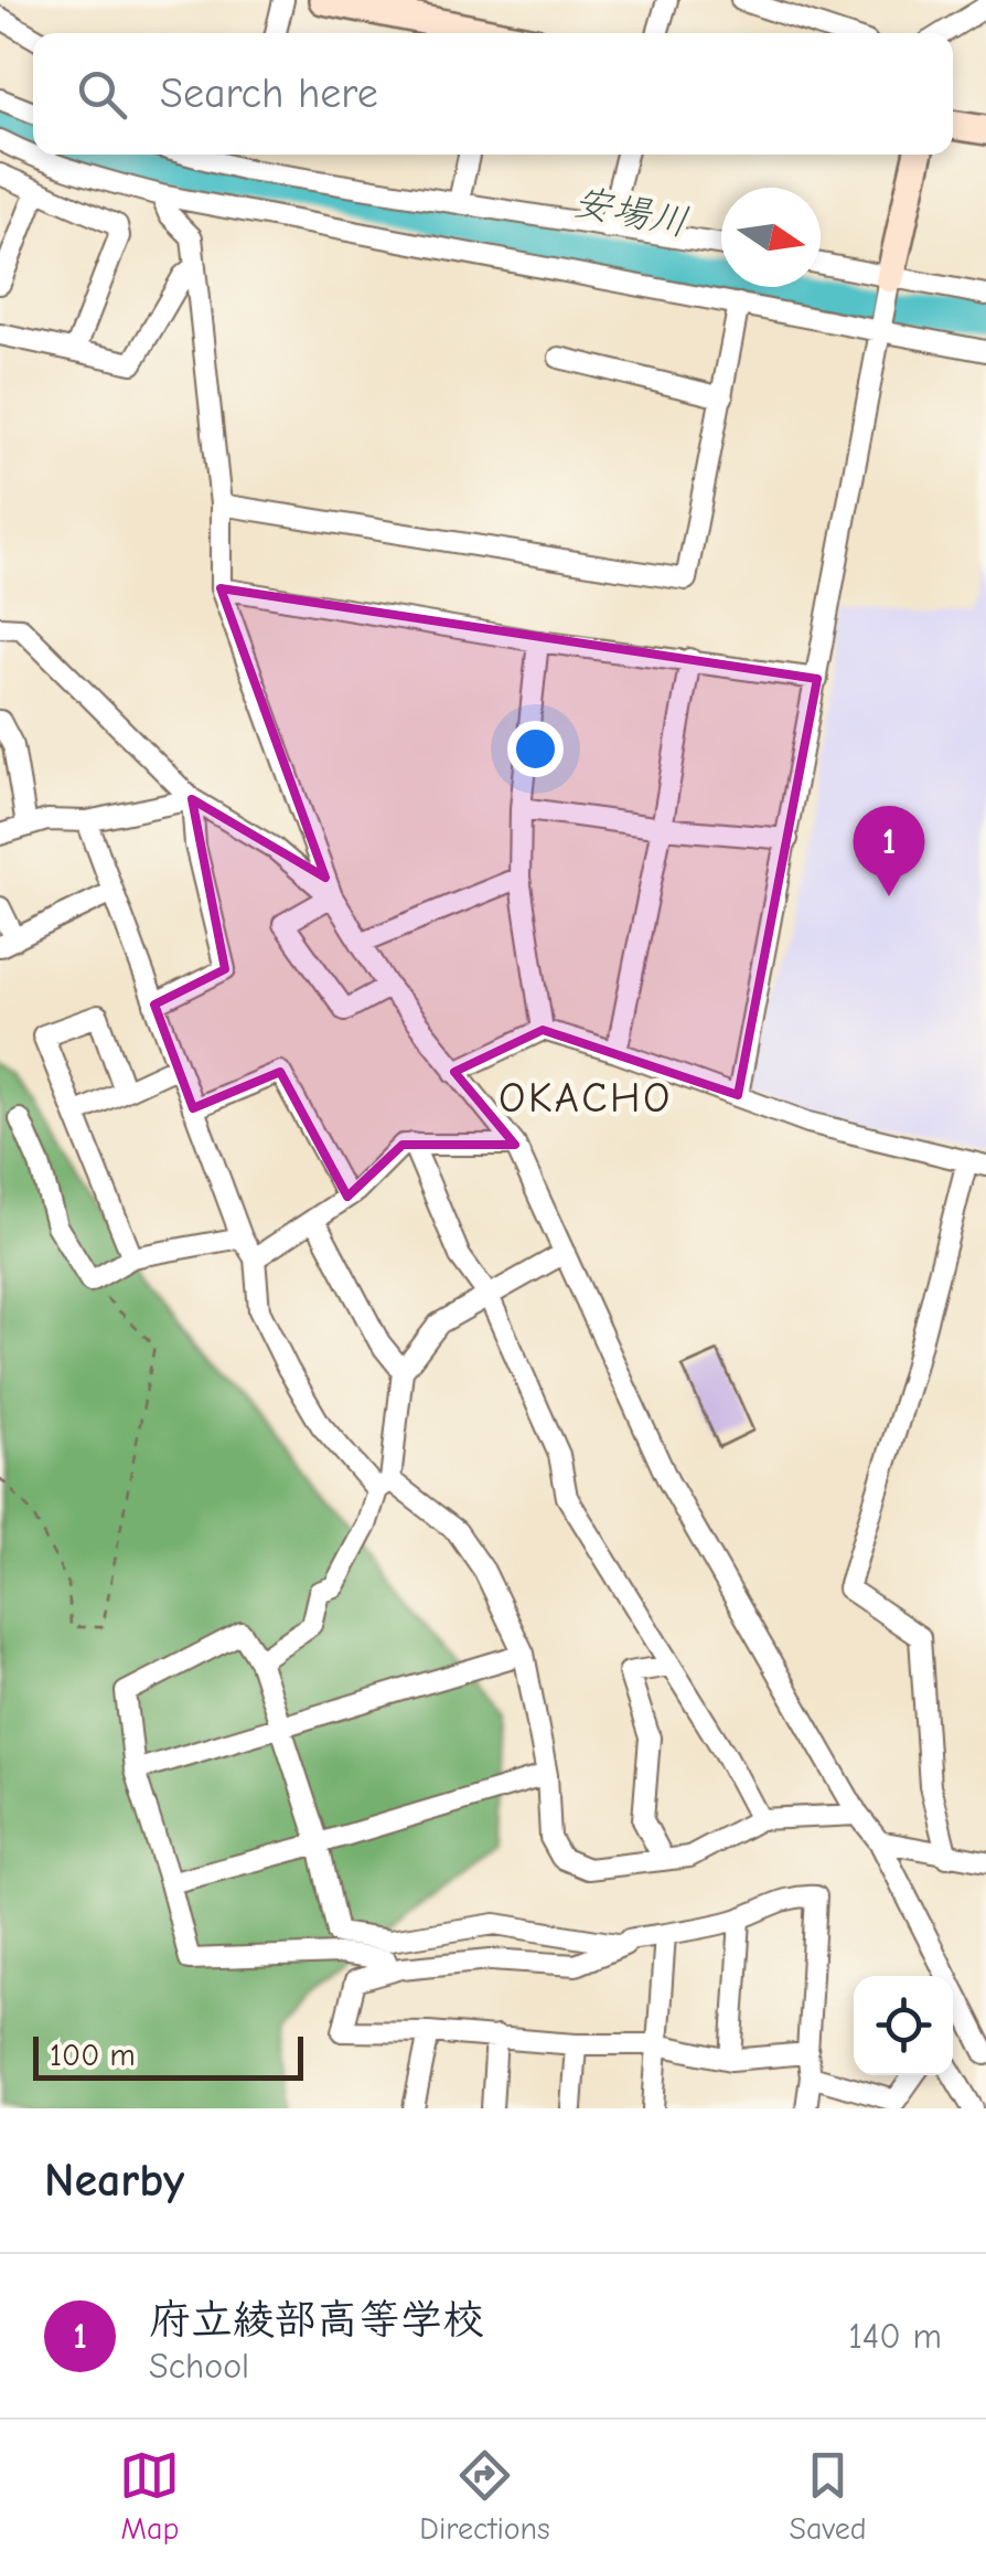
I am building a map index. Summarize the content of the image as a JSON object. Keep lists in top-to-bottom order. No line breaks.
{"districts":["OKACHO"],"water":["安場川"],"scale_bar":"100 m","north":"right","page":{"search":"Search here","pins":"1","scale":"100 m","heading":"Nearby","list":[{"mark":"1","name":"府立綾部高等学校","note":"School","value":"140 m"}],"nav":["Map","Directions","Saved"]}}
